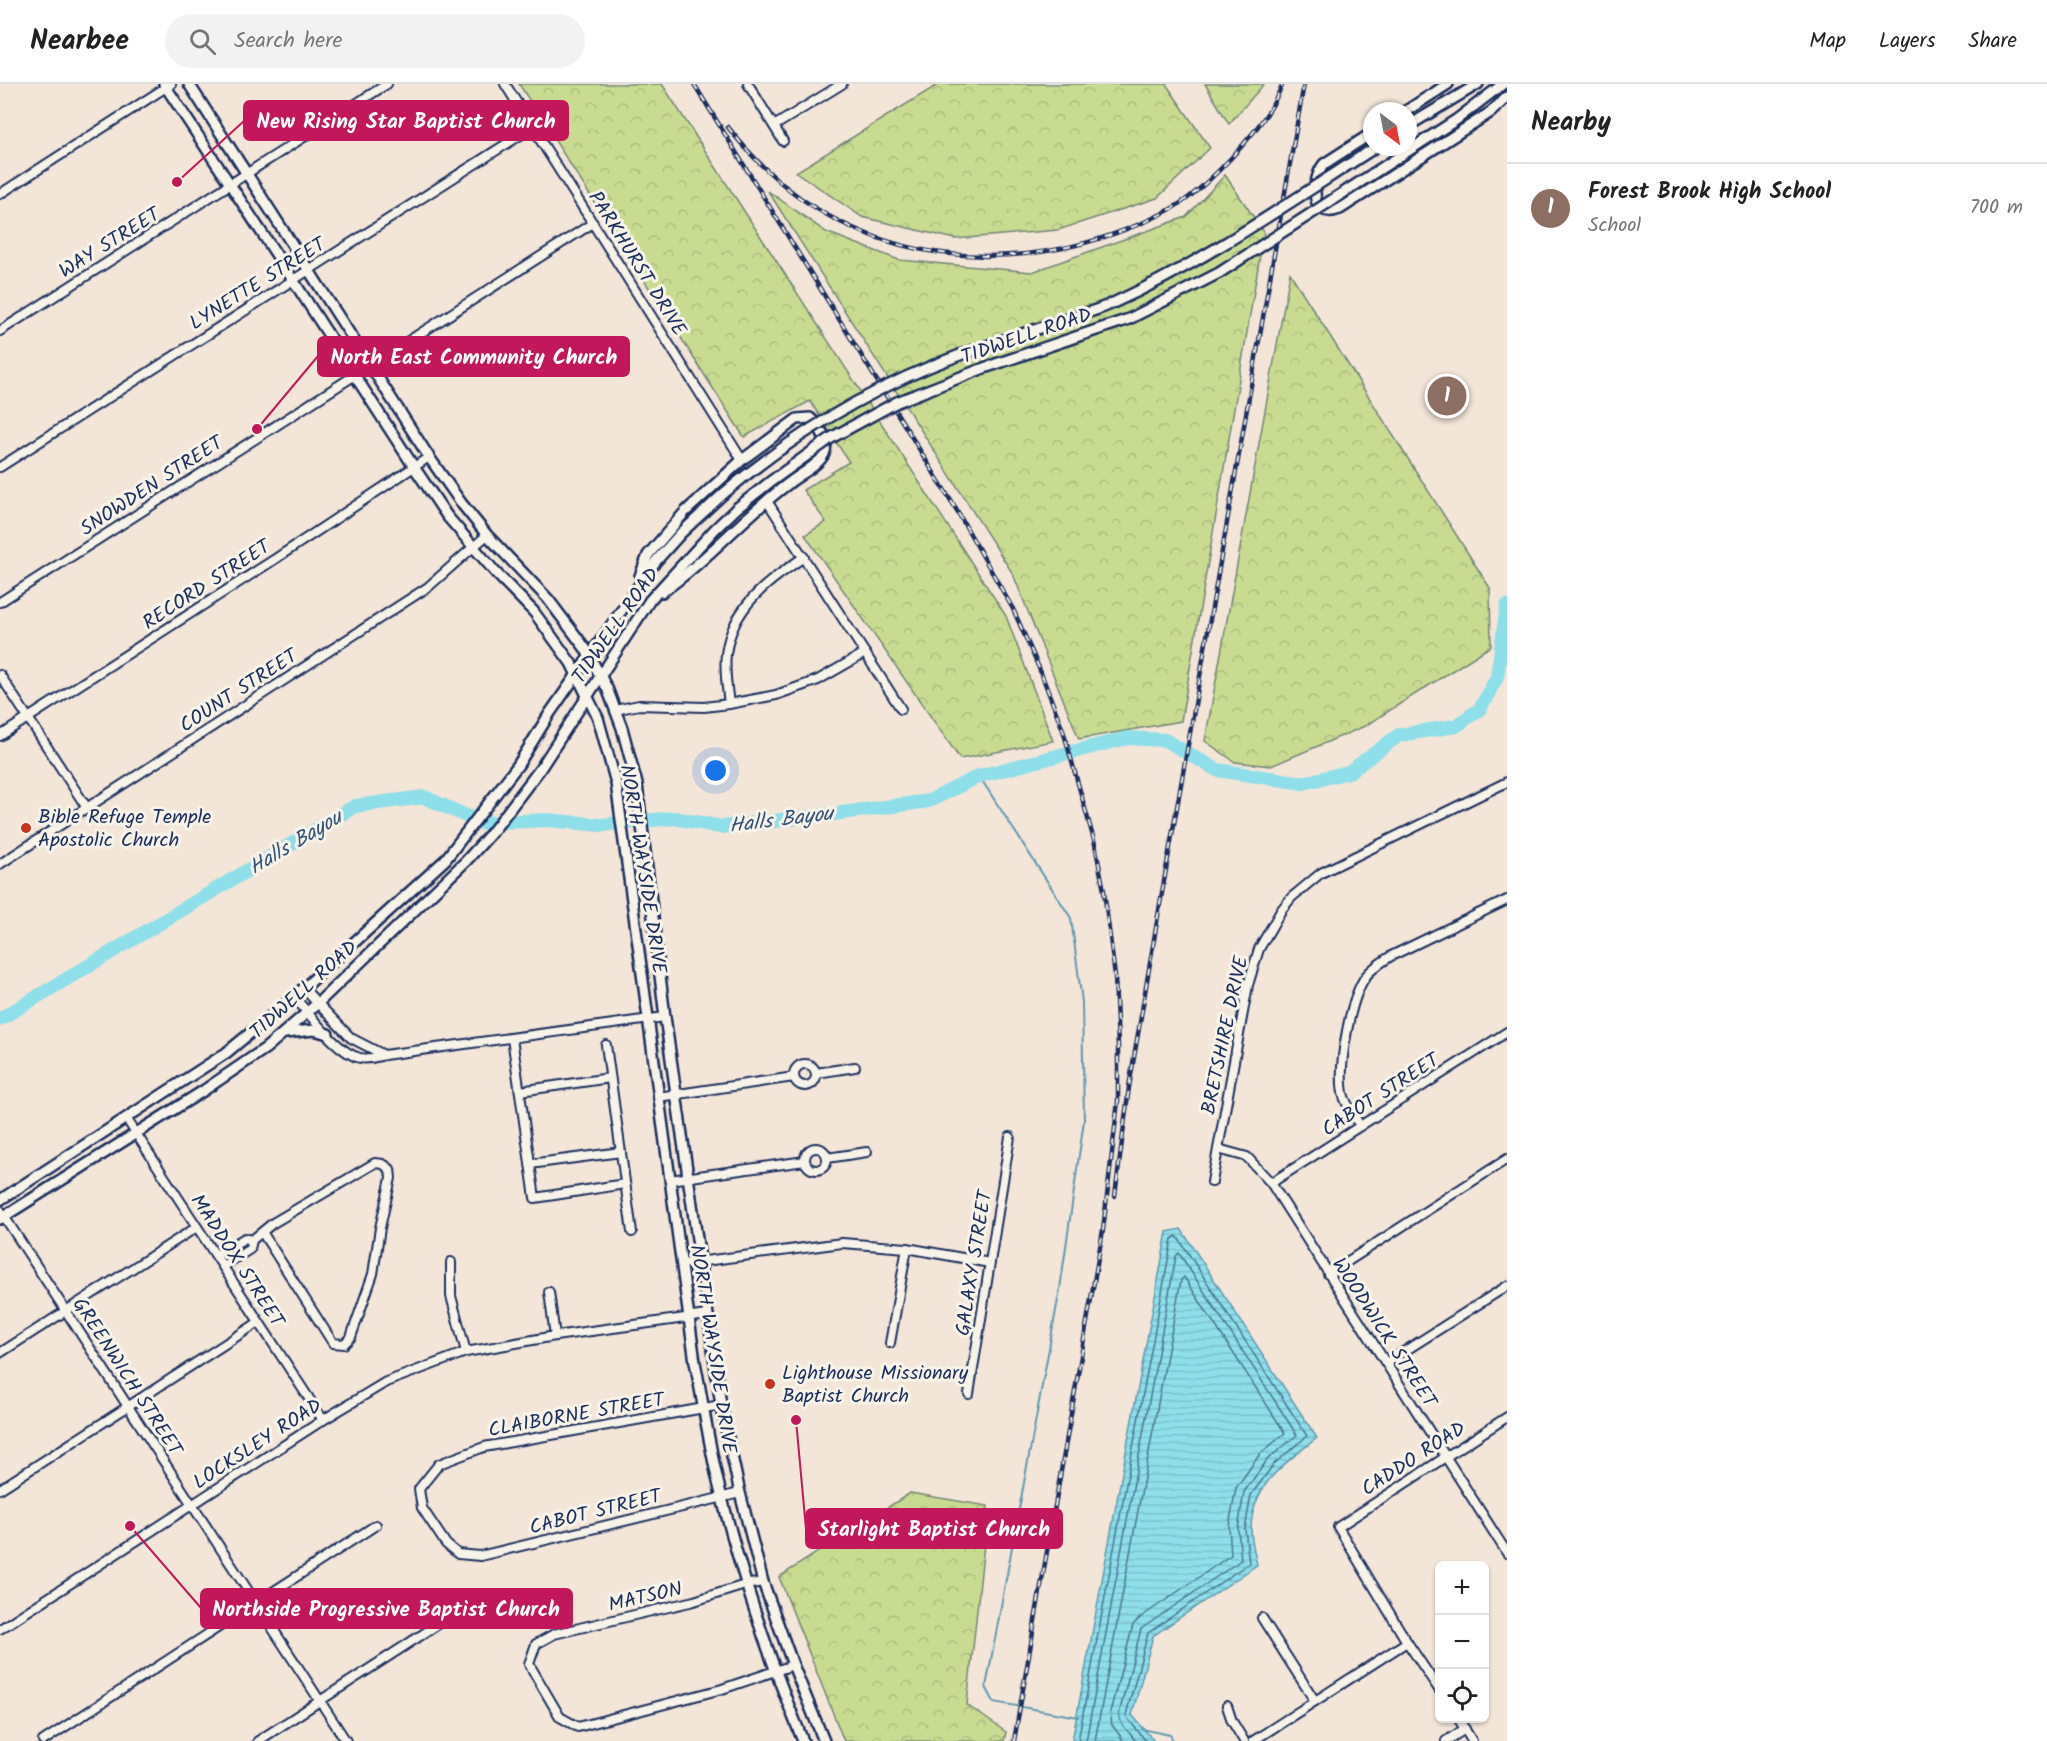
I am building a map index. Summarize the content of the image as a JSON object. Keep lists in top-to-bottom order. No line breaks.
{"streets":{"main road":["TIDWELL ROAD","NORTH WAYSIDE DRIVE"],"street":["WAY STREET","PARKHURST DRIVE","LYNETTE STREET","SNOWDEN STREET","RECORD STREET","COUNT STREET","BRETSHIRE DRIVE","CABOT STREET","MADDOX STREET","GALAXY STREET","WOODWICK STREET","GREENWICH STREET","CLAIBORNE STREET","LOCKSLEY ROAD","CADDO ROAD","MATSON"]},"crossings":[["WAY STREET","NORTH WAYSIDE DRIVE"],["PARKHURST DRIVE","LYNETTE STREET"],["PARKHURST DRIVE","SNOWDEN STREET"],["LYNETTE STREET","NORTH WAYSIDE DRIVE"],["TIDWELL ROAD","NORTH WAYSIDE DRIVE"],["TIDWELL ROAD","MADDOX STREET"],["TIDWELL ROAD","GREENWICH STREET"],["SNOWDEN STREET","NORTH WAYSIDE DRIVE"],["RECORD STREET","NORTH WAYSIDE DRIVE"],["COUNT STREET","NORTH WAYSIDE DRIVE"],["NORTH WAYSIDE DRIVE","CABOT STREET"],["NORTH WAYSIDE DRIVE","CLAIBORNE STREET"],["NORTH WAYSIDE DRIVE","LOCKSLEY ROAD"],["NORTH WAYSIDE DRIVE","MATSON"],["BRETSHIRE DRIVE","WOODWICK STREET"],["CABOT STREET","WOODWICK STREET"],["CABOT STREET","CLAIBORNE STREET"],["MADDOX STREET","LOCKSLEY ROAD"],["WOODWICK STREET","CADDO ROAD"],["GREENWICH STREET","LOCKSLEY ROAD"]],"water":["Halls Bayou"],"places":["New Rising Star Baptist Church","North East Community Church","Bible Refuge Temple Apostolic Church","Lighthouse Missionary Baptist Church","Starlight Baptist Church","Northside Progressive Baptist Church"],"north":"bottom right","page":{"header":"Nearbee","search":"Search here","nav":["Map","Layers","Share"],"heading":"Nearby","list":[{"mark":"1","name":"Forest Brook High School","note":"School","value":"700 m"}],"pins":"1","map_buttons":["+","−"]}}
